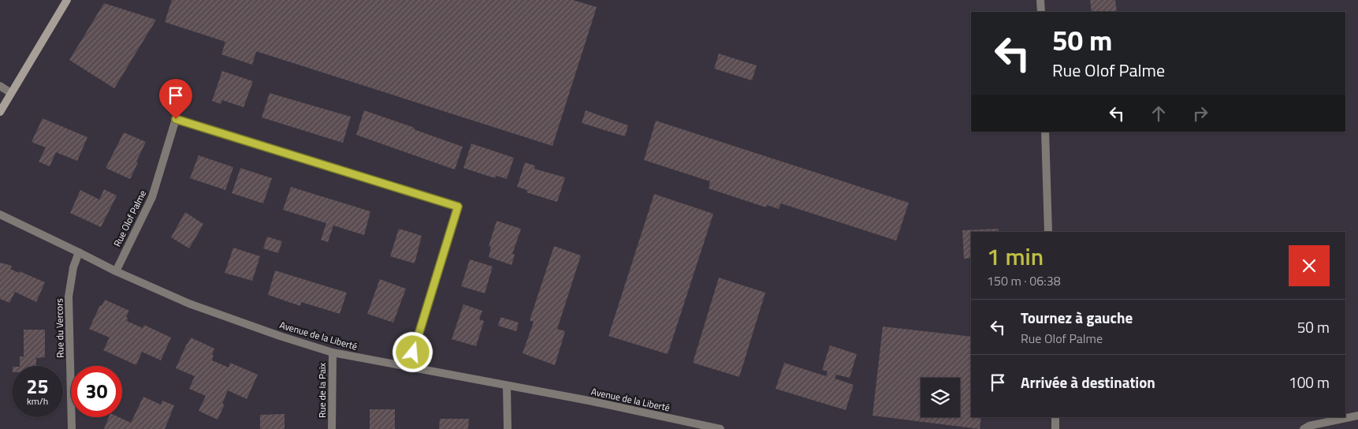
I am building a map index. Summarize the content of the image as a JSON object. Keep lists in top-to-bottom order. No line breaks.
{"streets":{"street":["Rue Olof Palme","Rue du Vercors","Avenue de la Liberté","Rue de la Paix"]},"crossings":[["Rue Olof Palme","Avenue de la Liberté"],["Rue du Vercors","Avenue de la Liberté"],["Avenue de la Liberté","Rue de la Paix"]],"page":{"turn":["50 m","Rue Olof Palme"],"heading":["1 min","150 m · 06:38"],"list":[{"name":"Tournez à gauche","note":"Rue Olof Palme","value":"50 m"},{"name":"Arrivée à destination","value":"100 m"}],"speed":"25 km/h","limit":"30"}}
